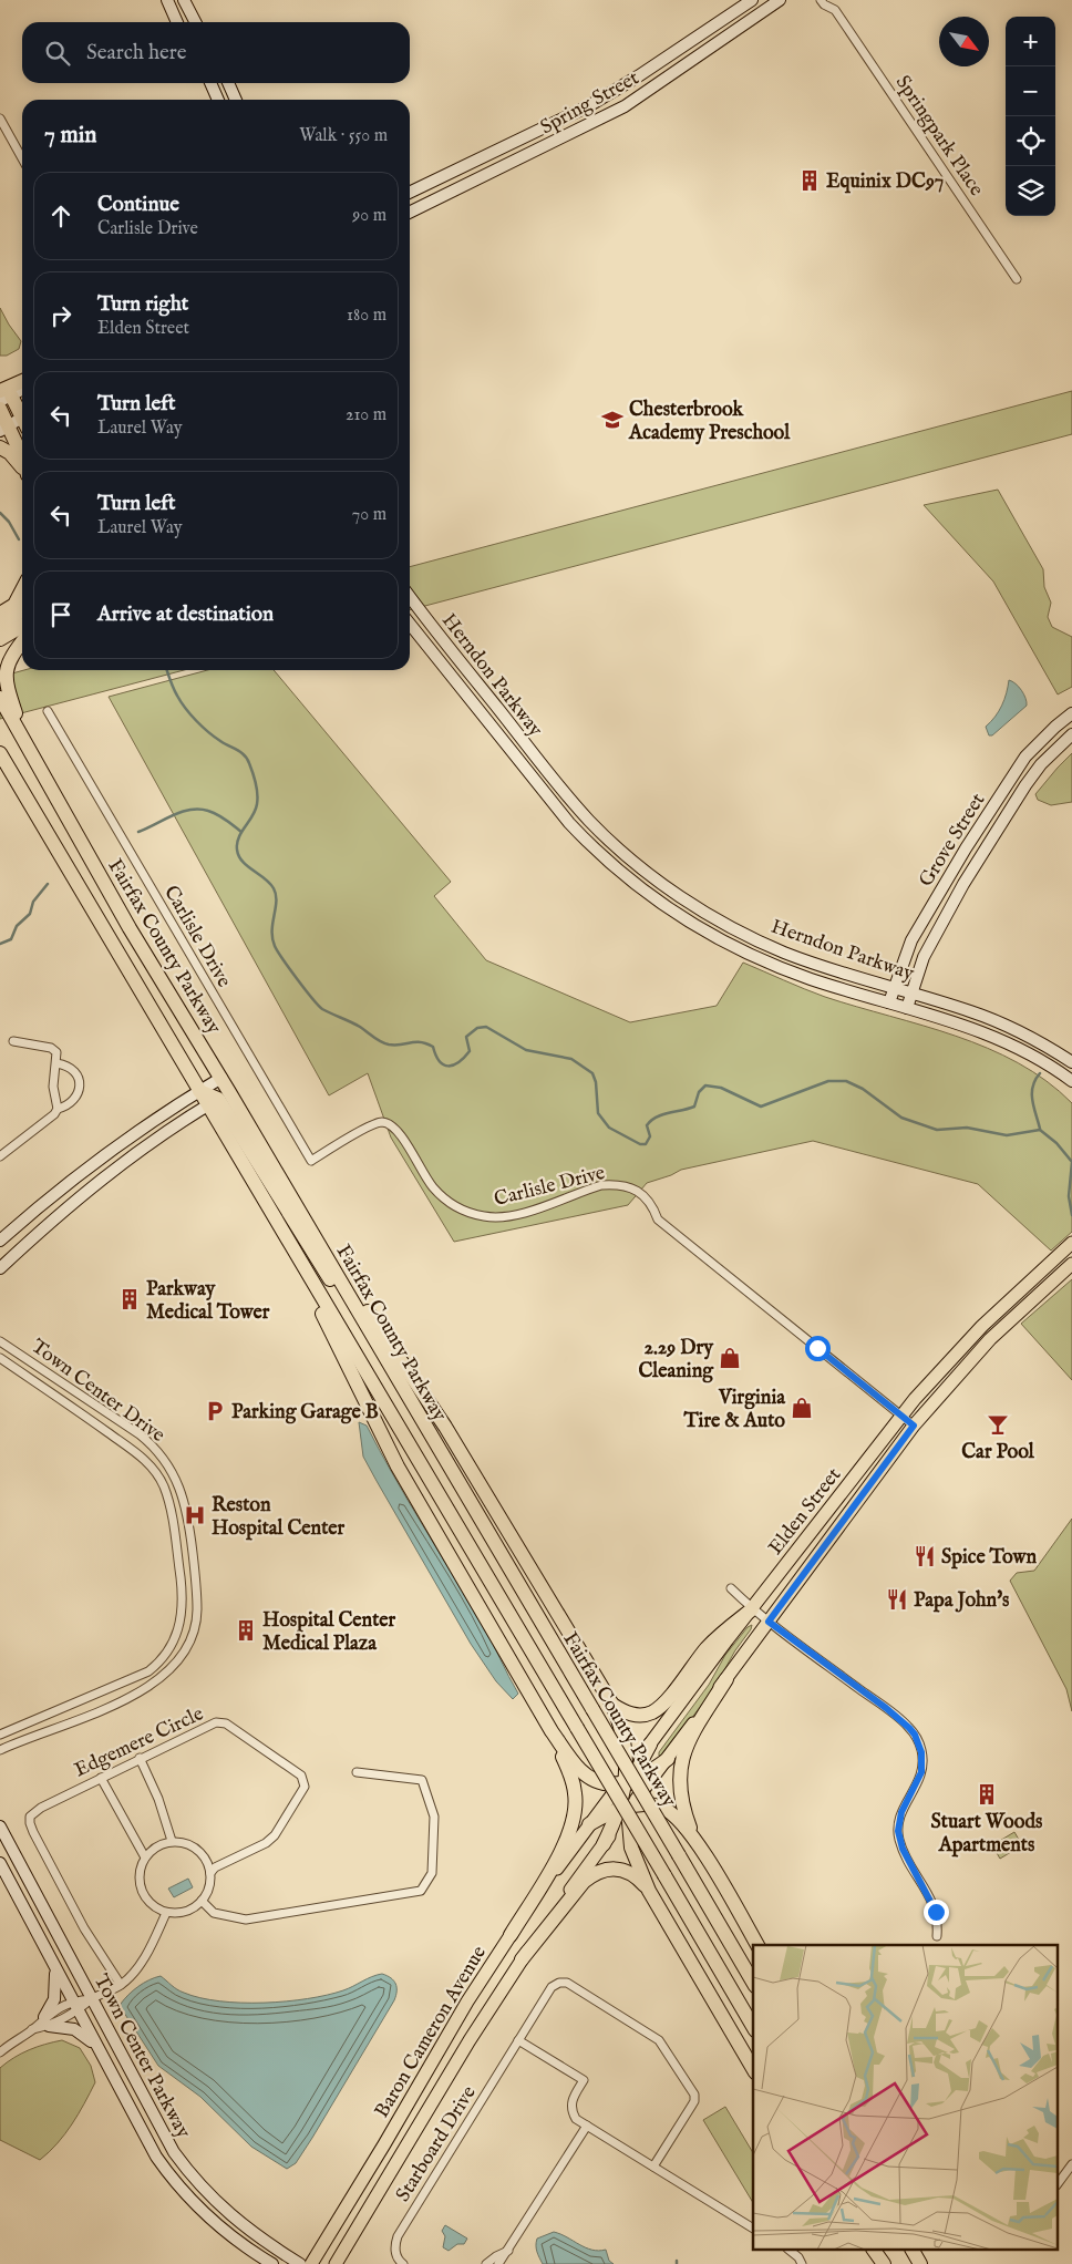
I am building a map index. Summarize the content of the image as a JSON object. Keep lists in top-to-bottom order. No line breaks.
{"streets":{"highway":["Fairfax County Parkway"],"main road":["Spring Street","Herndon Parkway","Grove Street","Elden Street","Baron Cameron Avenue","Town Center Parkway"],"street":["Springpark Place","Carlisle Drive","Town Center Drive","Edgemere Circle","Starboard Drive"]},"crossings":[["Herndon Parkway","Grove Street"],["Carlisle Drive","Elden Street"]],"places":{"building":["Equinix DC97","Parkway Medical Tower","Hospital Center Medical Plaza","Stuart Woods Apartments"],"school or university":["Chesterbrook Academy Preschool"],"shop":["2.29 Dry Cleaning","Virginia Tire & Auto"],"parking":["Parking Garage B"],"bar":["Car Pool"],"hospital":["Reston Hospital Center"],"restaurant":["Spice Town","Papa John's"]},"north":"bottom right","page":{"map_buttons":["+","−"],"search":"Search here","heading":["7 min","Walk · 550 m"],"list":[["Continue","Carlisle Drive","90 m"],["Turn right","Elden Street","180 m"],["Turn left","Laurel Way","210 m"],["Turn left","Laurel Way","70 m"],"Arrive at destination"]}}
